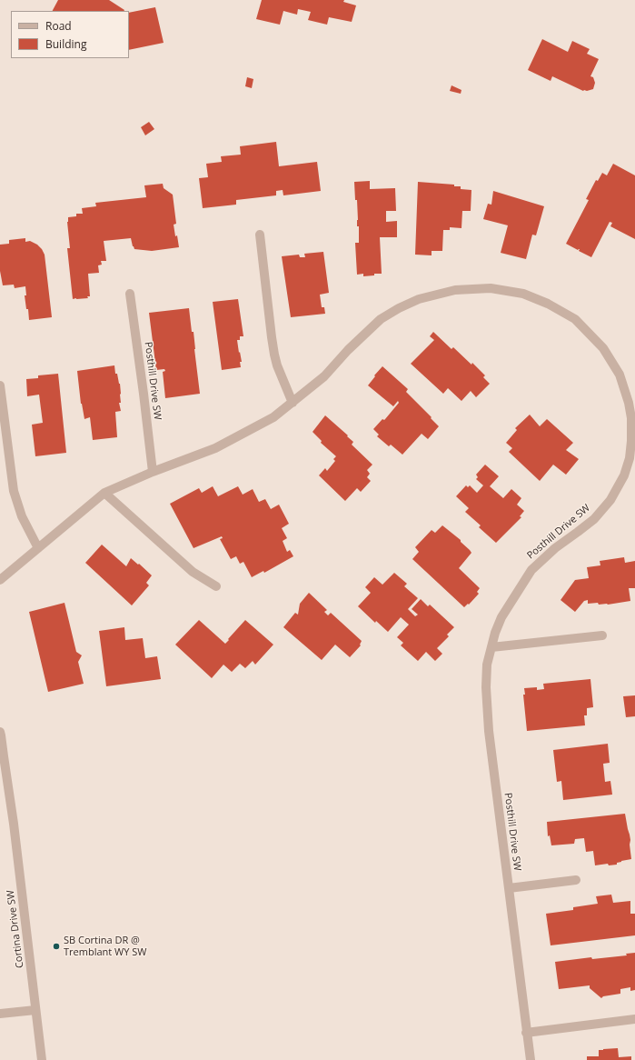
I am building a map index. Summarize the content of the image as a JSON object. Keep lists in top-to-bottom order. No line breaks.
{"streets":{"street":["Posthill Drive SW","Cortina Drive SW"]},"places":["SB Cortina DR @ Tremblant WY SW"],"legend":["Road","Building"]}
